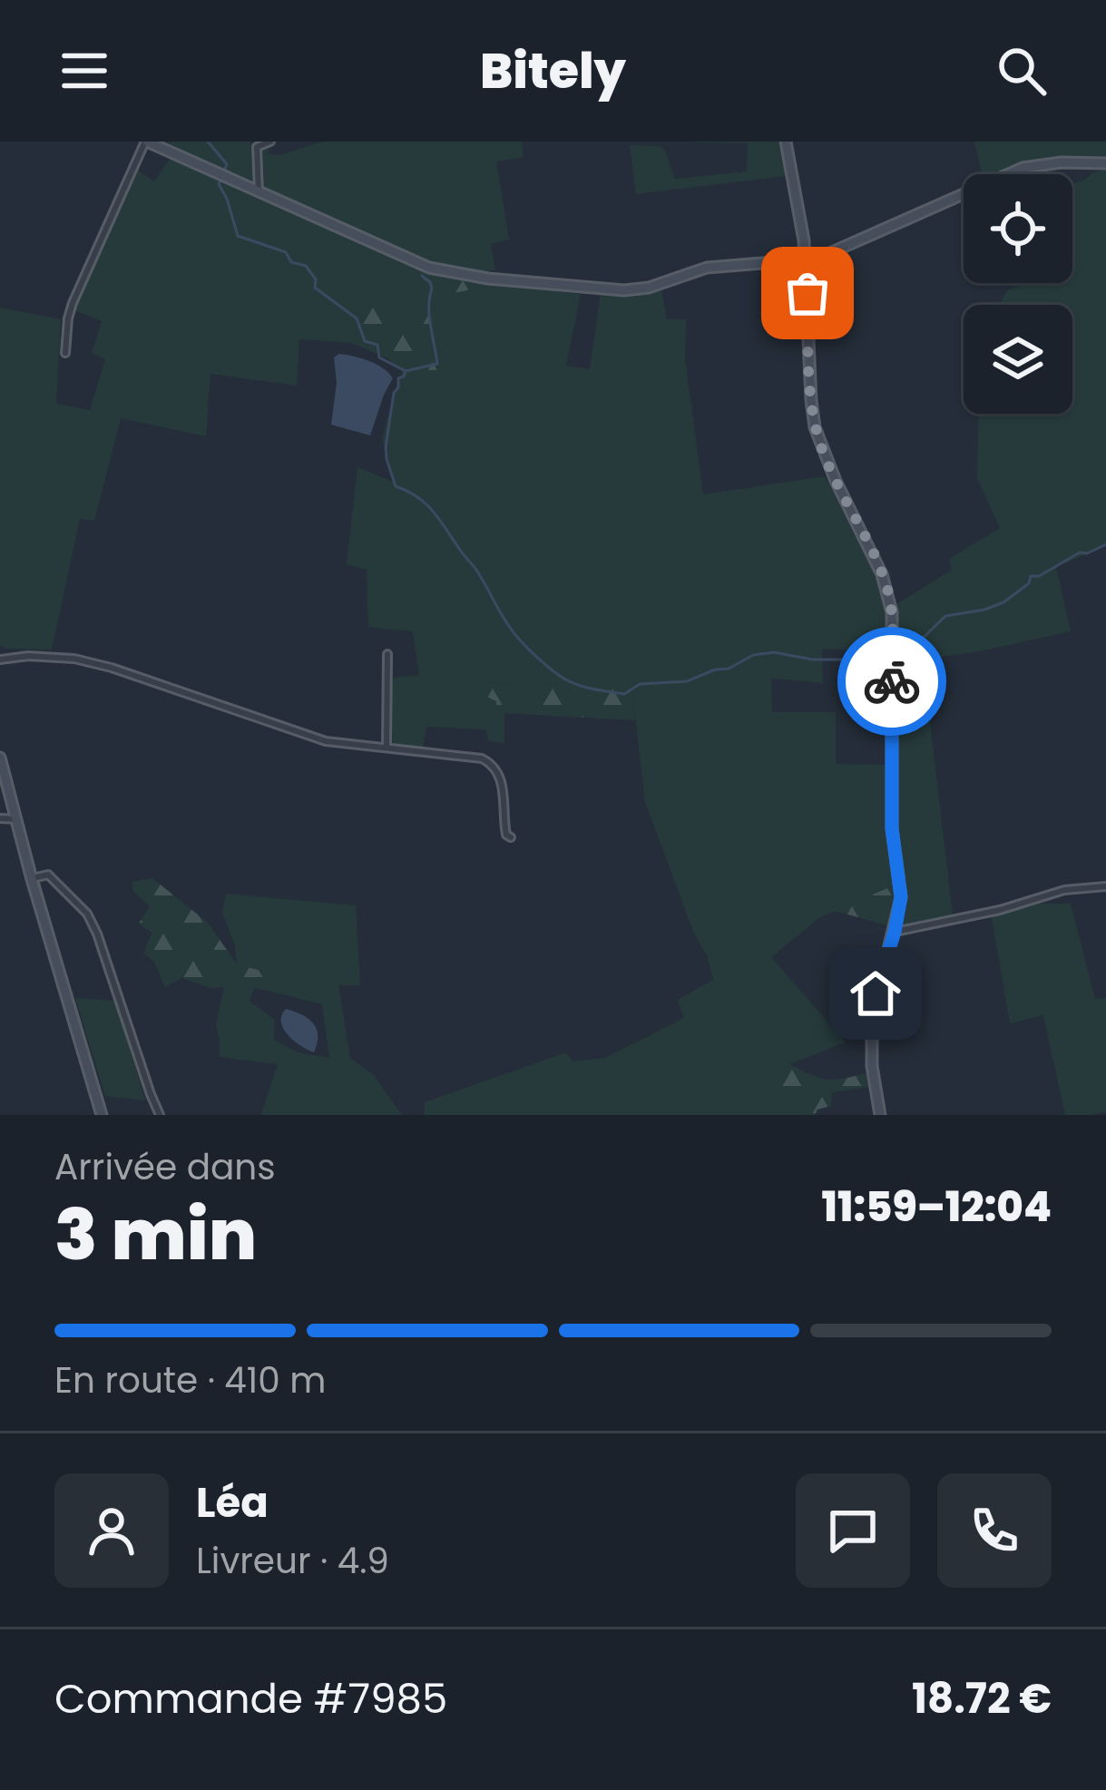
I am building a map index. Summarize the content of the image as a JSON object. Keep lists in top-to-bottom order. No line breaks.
{"page":{"header":"Bitely","heading":["3 min","Arrivée dans","11:59–12:04"],"panel":["Léa","Livreur · 4.9","Commande #7985","18.72 €"],"bar":"En route · 410 m"}}
